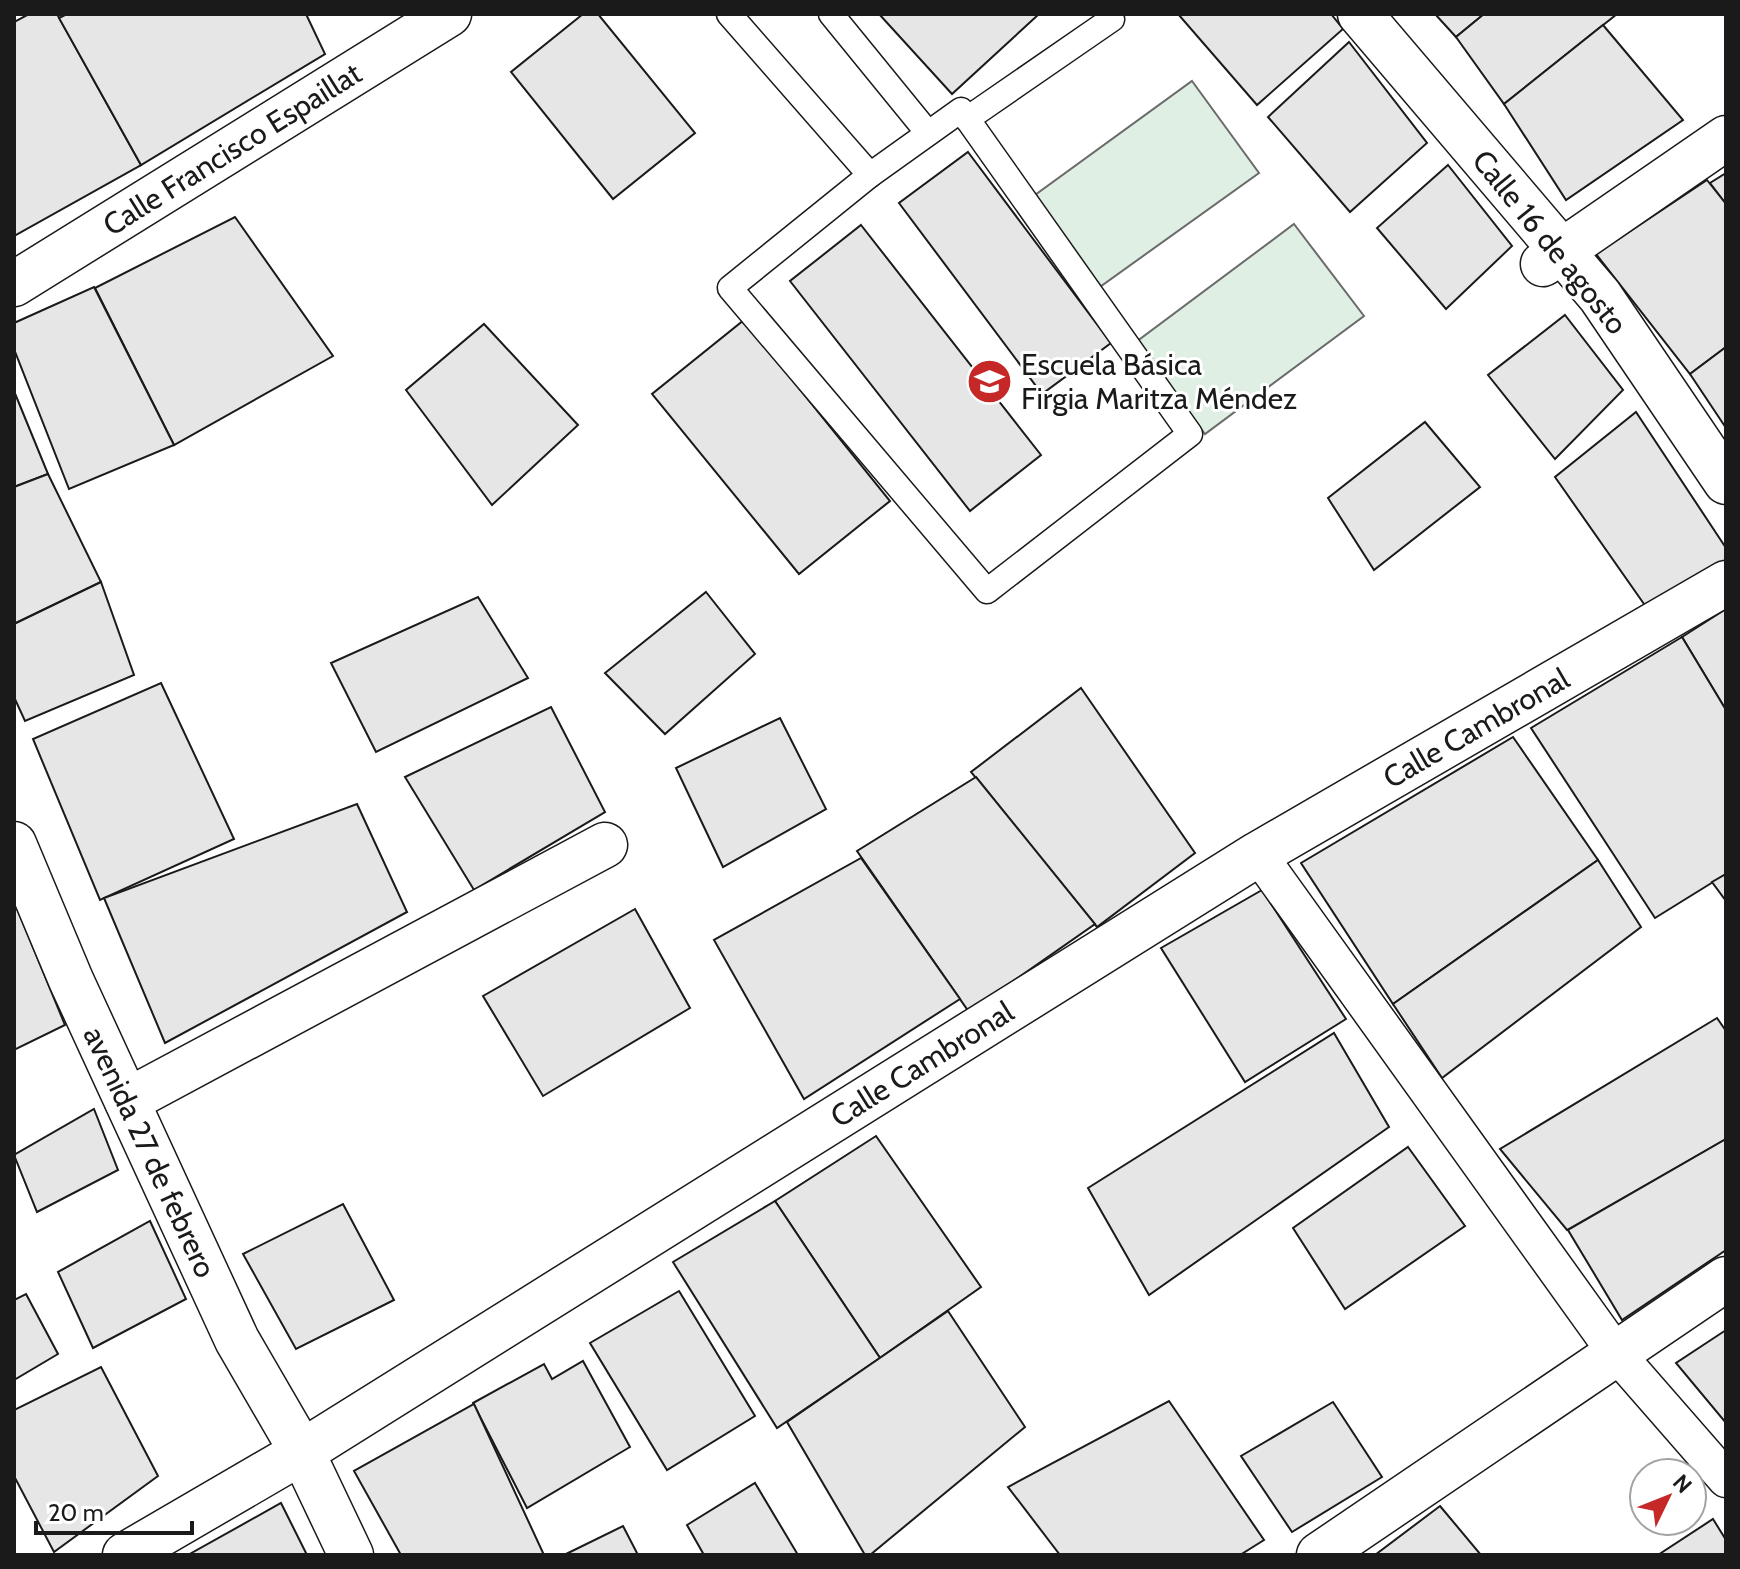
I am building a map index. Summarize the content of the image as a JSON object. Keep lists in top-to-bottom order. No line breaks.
{"streets":{"street":["Calle Francisco Espaillat","Calle 16 de agosto","Calle Cambronal","avenida 27 de febrero"]},"crossings":[["Calle Cambronal","avenida 27 de febrero"]],"places":{"school or university":["Escuela Básica Firgia Maritza Méndez"]},"scale_bar":"20 m","north":"top right"}
